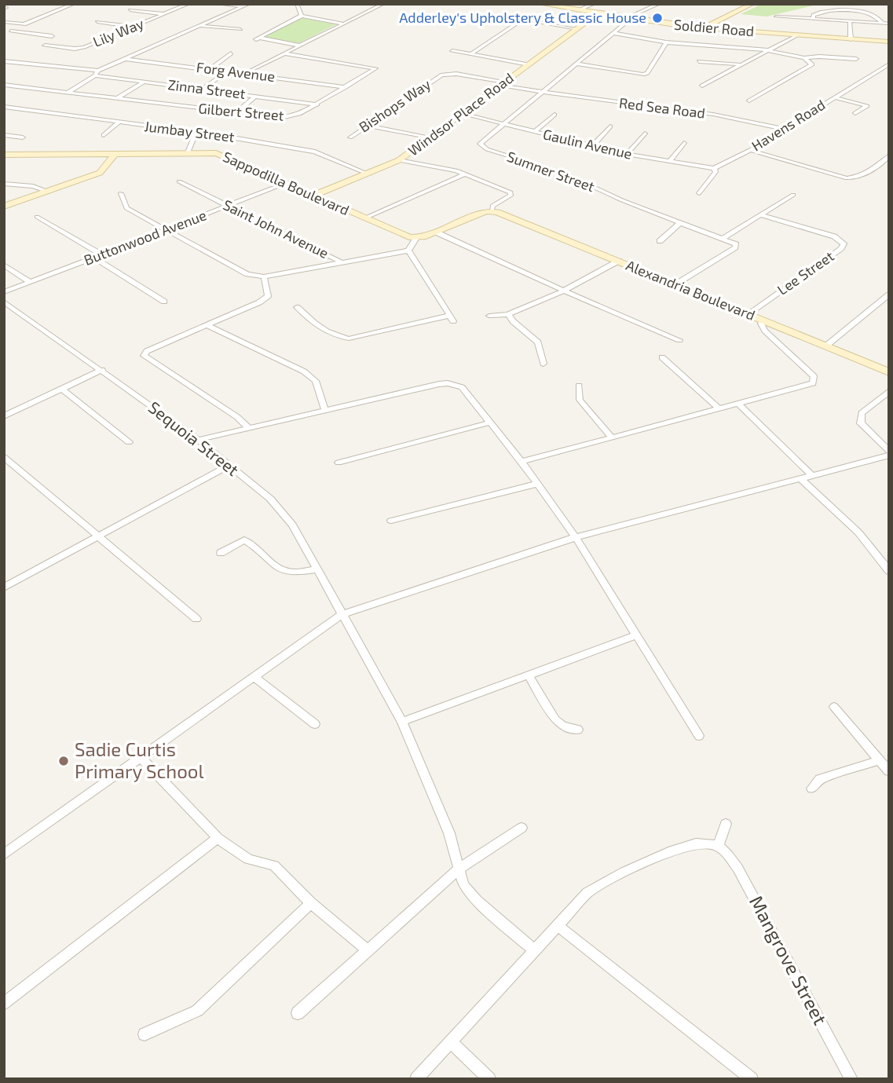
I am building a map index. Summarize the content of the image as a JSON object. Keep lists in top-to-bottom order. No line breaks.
{"streets":{"street":["Soldier Road","Lily Way","Forg Avenue","Zinna Street","Bishops Way","Red Sea Road","Gilbert Street","Windsor Place Road","Havens Road","Jumbay Street","Gaulin Avenue","Sumner Street","Sappodilla Boulevard","Saint John Avenue","Buttonwood Avenue","Lee Street","Alexandria Boulevard","Sequoia Street","Mangrove Street"]},"crossings":[["Soldier Road","Windsor Place Road"],["Soldier Road","Sumner Street"],["Forg Avenue","Gilbert Street"],["Zinna Street","Gilbert Street"],["Bishops Way","Red Sea Road"],["Bishops Way","Windsor Place Road"],["Bishops Way","Sumner Street"],["Red Sea Road","Havens Road"],["Red Sea Road","Sumner Street"],["Windsor Place Road","Jumbay Street"],["Windsor Place Road","Gaulin Avenue"],["Windsor Place Road","Sappodilla Boulevard"],["Havens Road","Gaulin Avenue"],["Gaulin Avenue","Sumner Street"],["Sappodilla Boulevard","Buttonwood Avenue"],["Saint John Avenue","Buttonwood Avenue"],["Lee Street","Alexandria Boulevard"]],"places":["Adderley's Upholstery & Classic House","Sadie Curtis Primary School"]}
